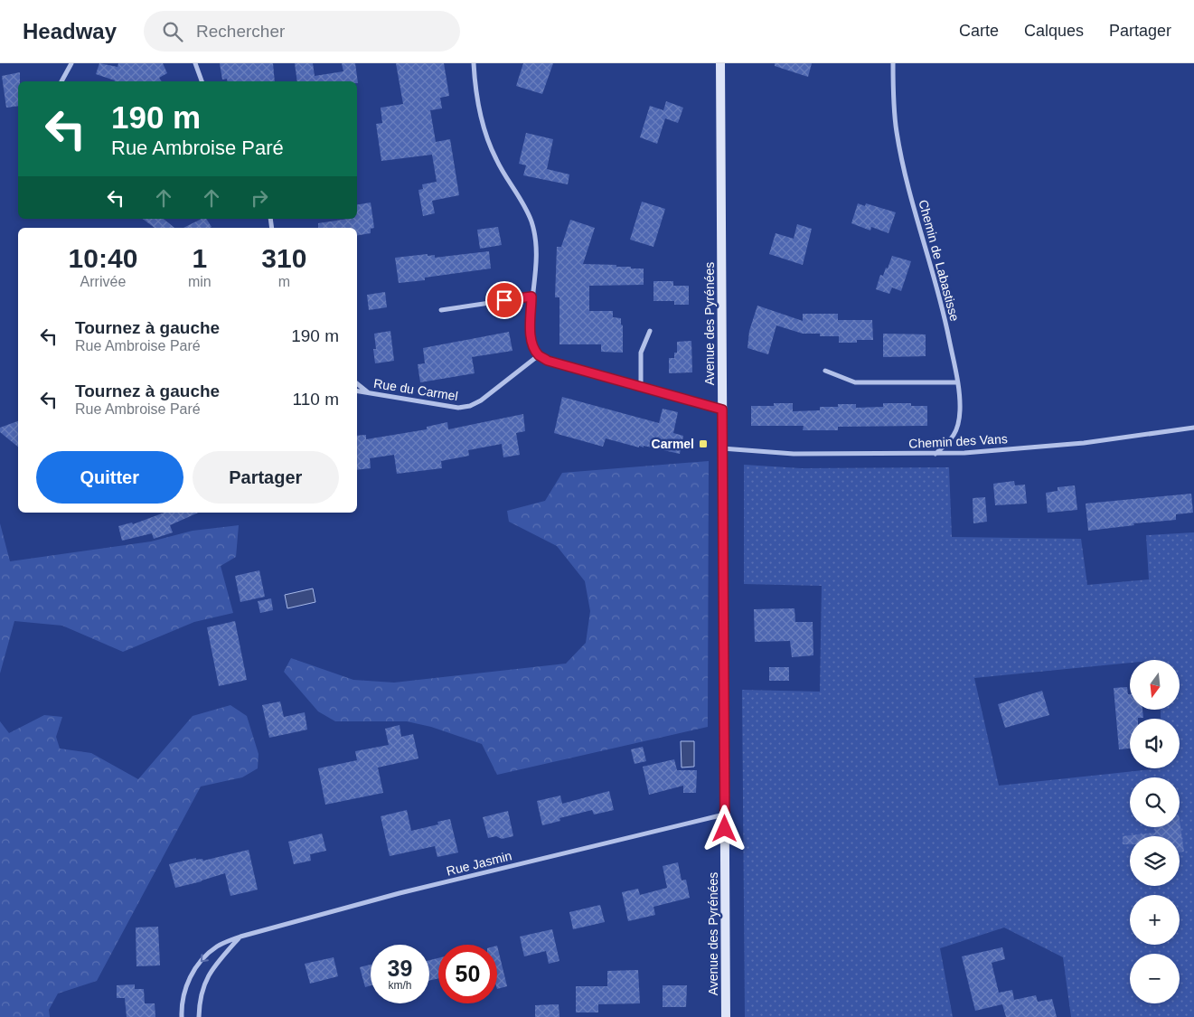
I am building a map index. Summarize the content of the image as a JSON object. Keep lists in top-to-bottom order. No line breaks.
{"streets":{"main road":["Avenue des Pyrénées"],"street":["Chemin de Labastisse","Rue du Carmel","Chemin des Vans","Rue Jasmin"]},"crossings":[["Chemin de Labastisse","Chemin des Vans"],["Avenue des Pyrénées","Chemin des Vans"],["Avenue des Pyrénées","Rue Jasmin"]],"places":{"transit":["Carmel"]},"north":"bottom","page":{"header":"Headway","search":"Rechercher","nav":["Carte","Calques","Partager"],"turn":["190 m","Rue Ambroise Paré"],"eta":["10:40","Arrivée","1","min","310","m"],"list":[{"name":"Tournez à gauche","note":"Rue Ambroise Paré","value":"190 m"},{"name":"Tournez à gauche","note":"Rue Ambroise Paré","value":"110 m"}],"buttons":["Quitter","Partager"],"map_buttons":["+","−"],"speed":"39 km/h","limit":"50"}}
